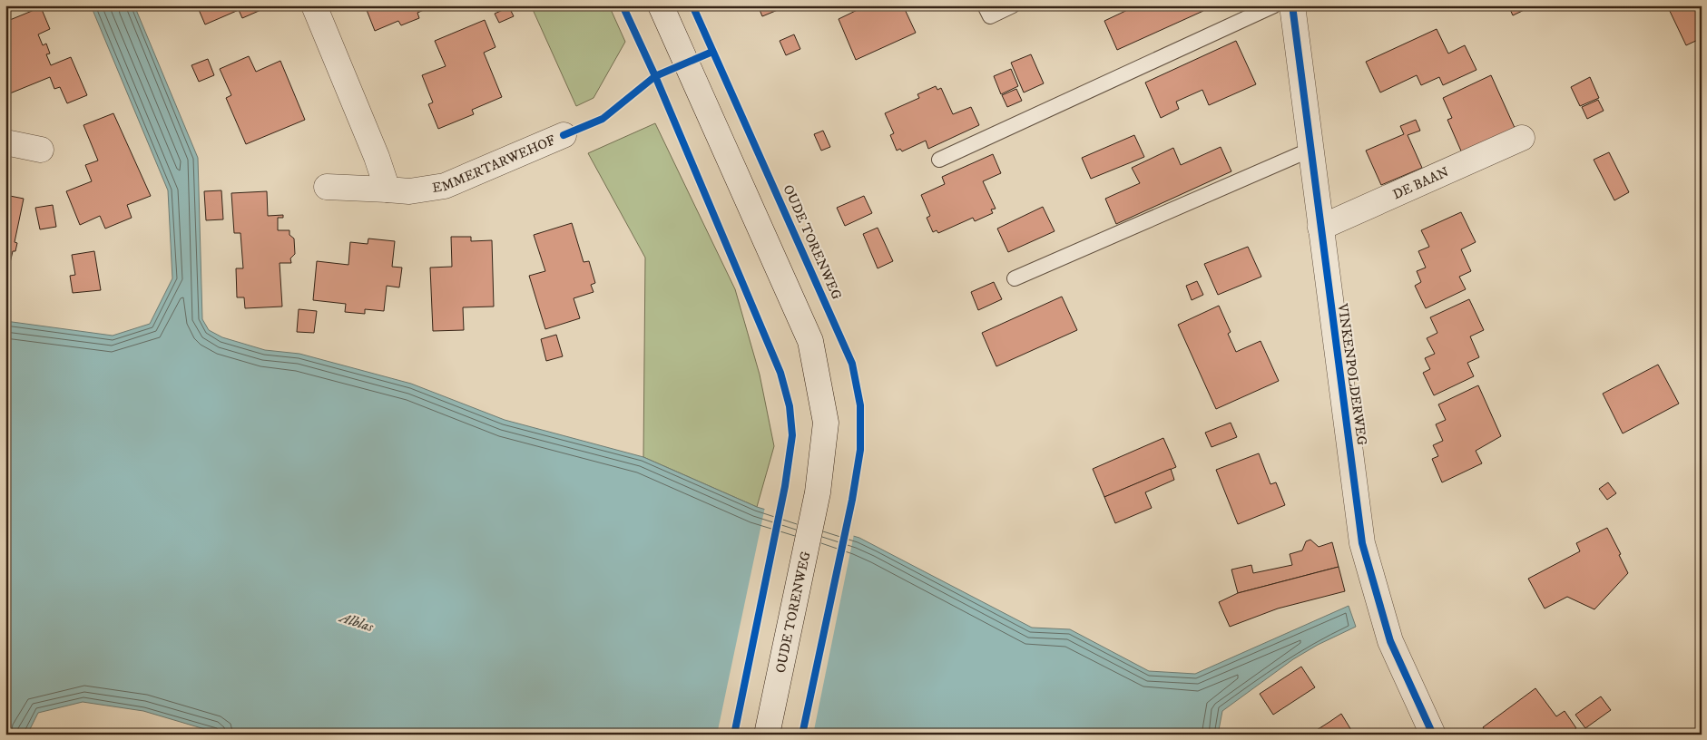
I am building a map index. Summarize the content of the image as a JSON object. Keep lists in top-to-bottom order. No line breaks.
{"streets":{"street":["EMMERTARWEHOF","DE BAAN","OUDE TORENWEG","VINKENPOLDERWEG"]},"crossings":[["DE BAAN","VINKENPOLDERWEG"]],"water":["Alblas"]}
